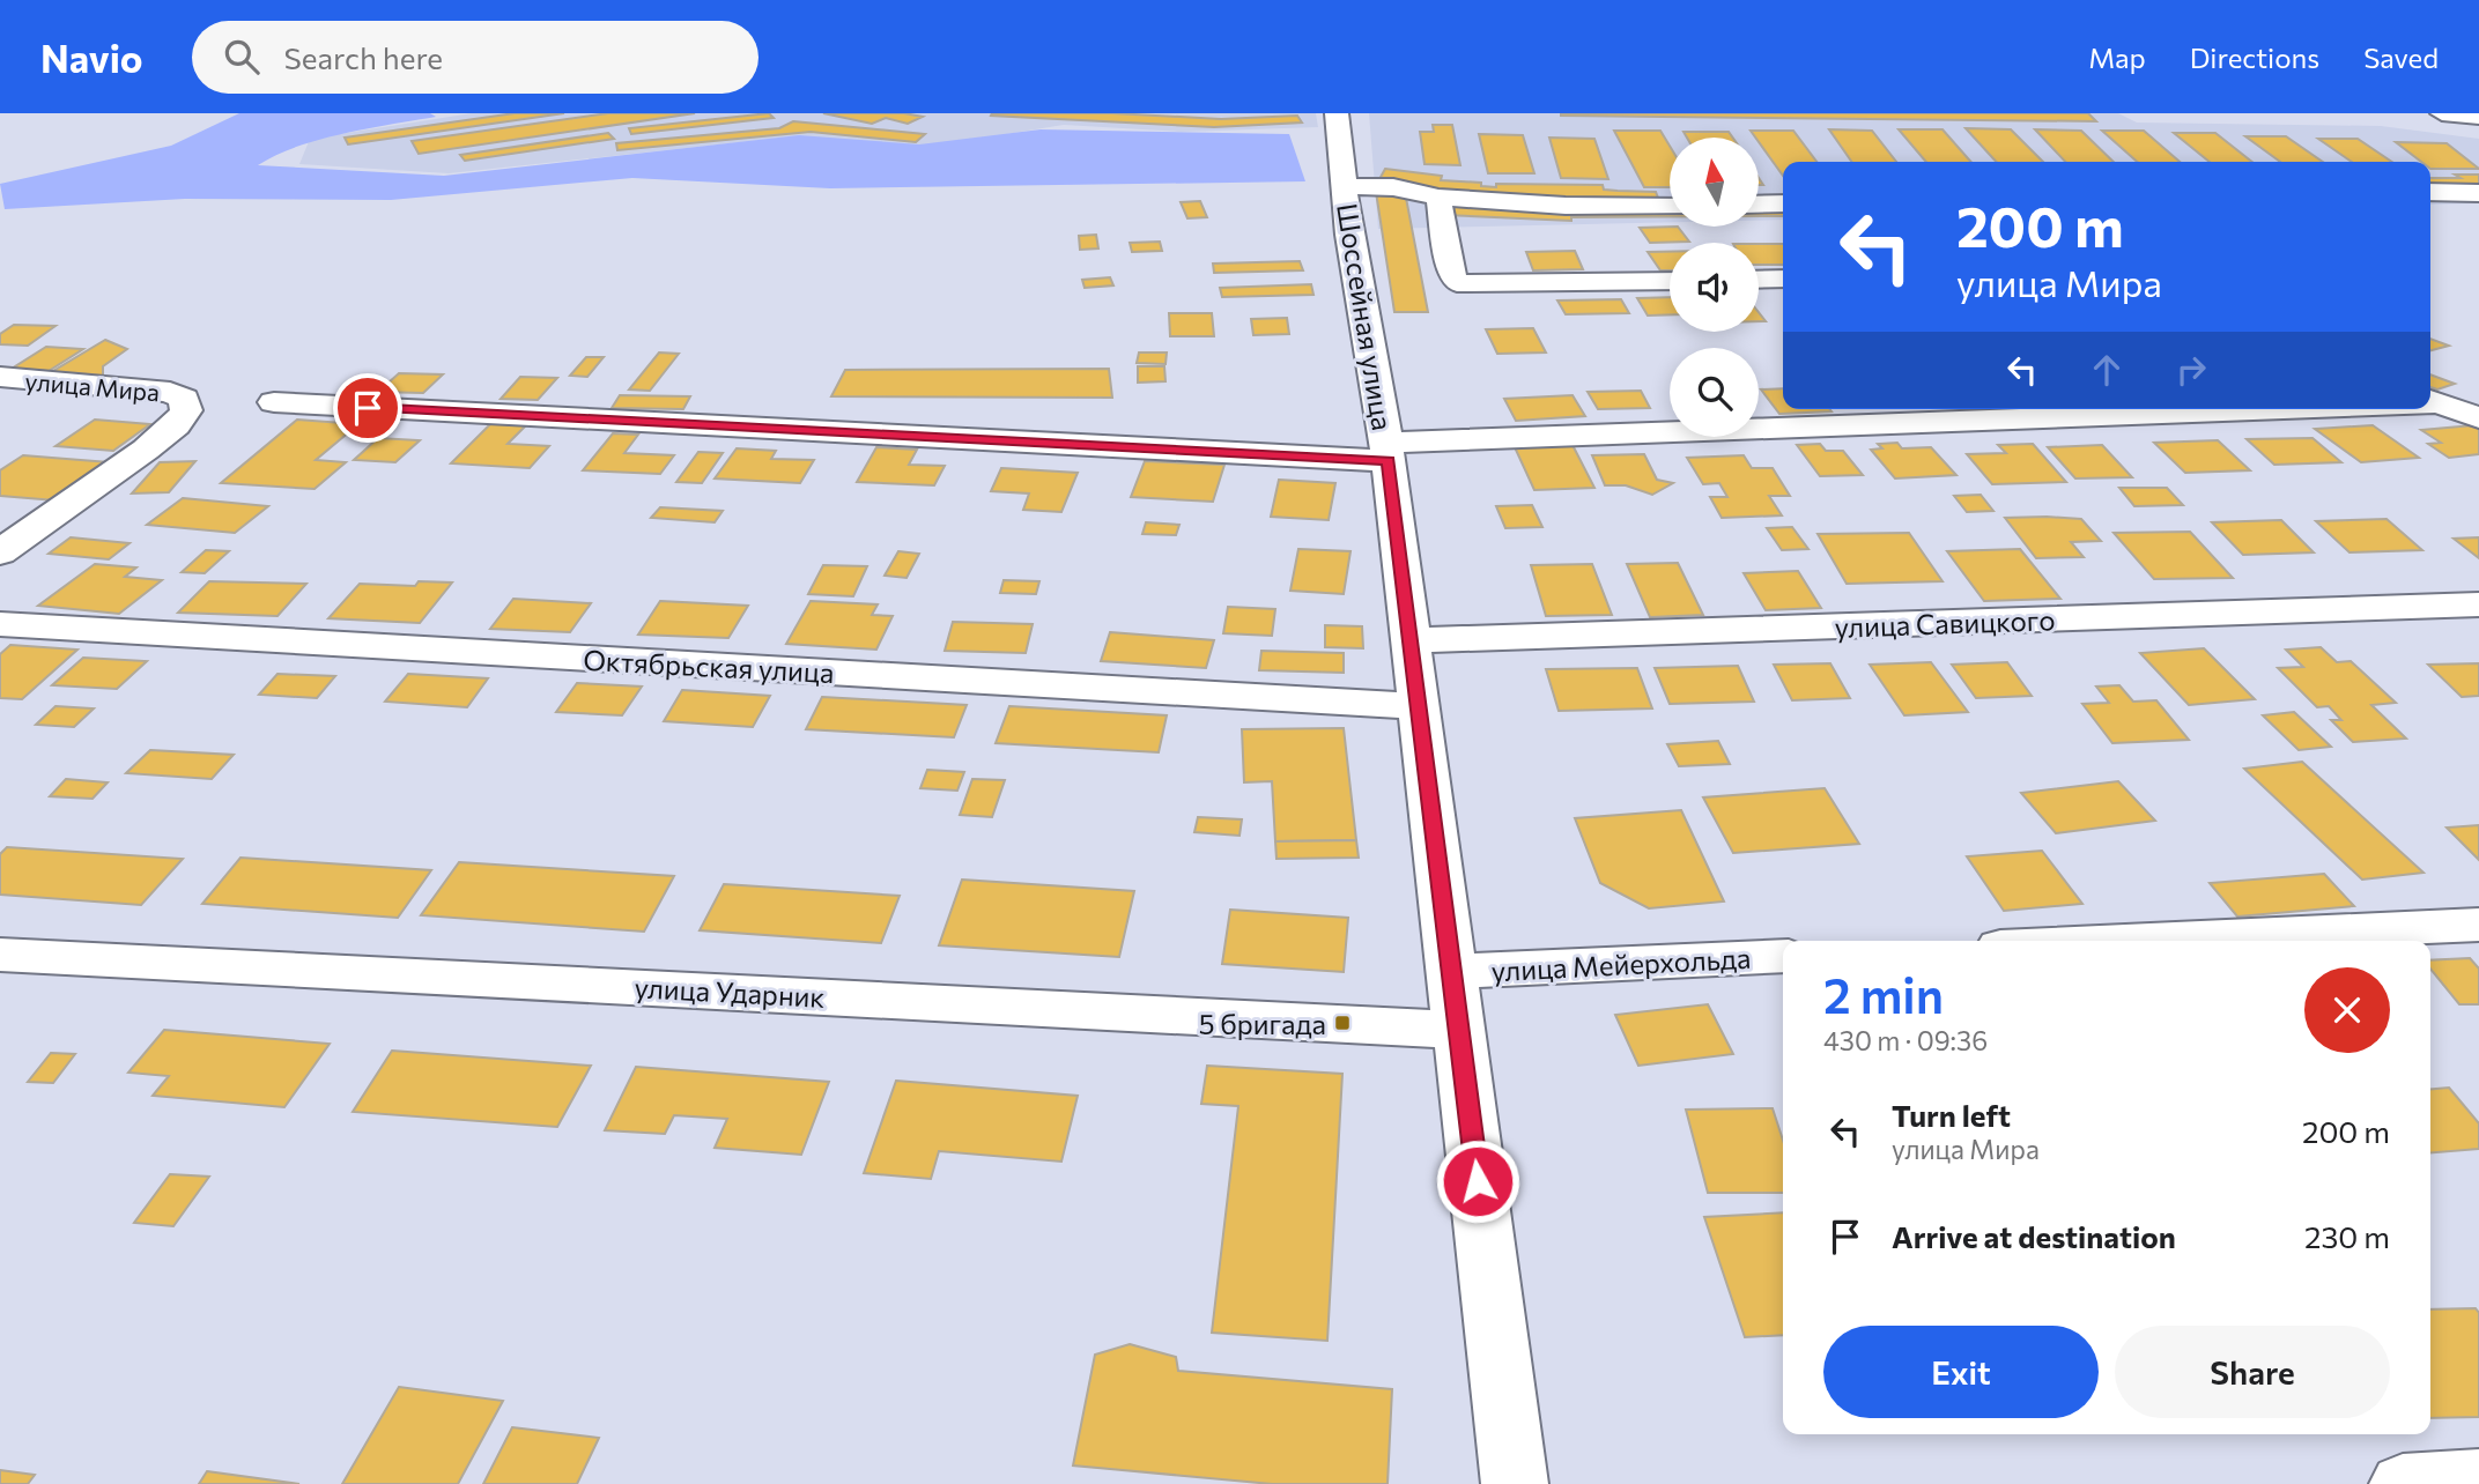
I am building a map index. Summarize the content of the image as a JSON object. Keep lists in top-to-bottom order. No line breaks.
{"streets":{"street":["Шоссейная улица","улица Мира","улица Савицкого","Октябрьская улица","улица Мейерхольда","улица Ударник"]},"crossings":[["Шоссейная улица","улица Савицкого"],["Шоссейная улица","Октябрьская улица"],["Шоссейная улица","улица Мейерхольда"],["Шоссейная улица","улица Ударник"]],"places":{"transit":["5 бригада"]},"north":"top","page":{"header":"Navio","search":"Search here","nav":["Map","Directions","Saved"],"turn":["200 m","улица Мира"],"heading":["2 min","430 m · 09:36"],"list":[{"name":"Turn left","note":"улица Мира","value":"200 m"},{"name":"Arrive at destination","value":"230 m"}],"buttons":["Exit","Share"]}}
